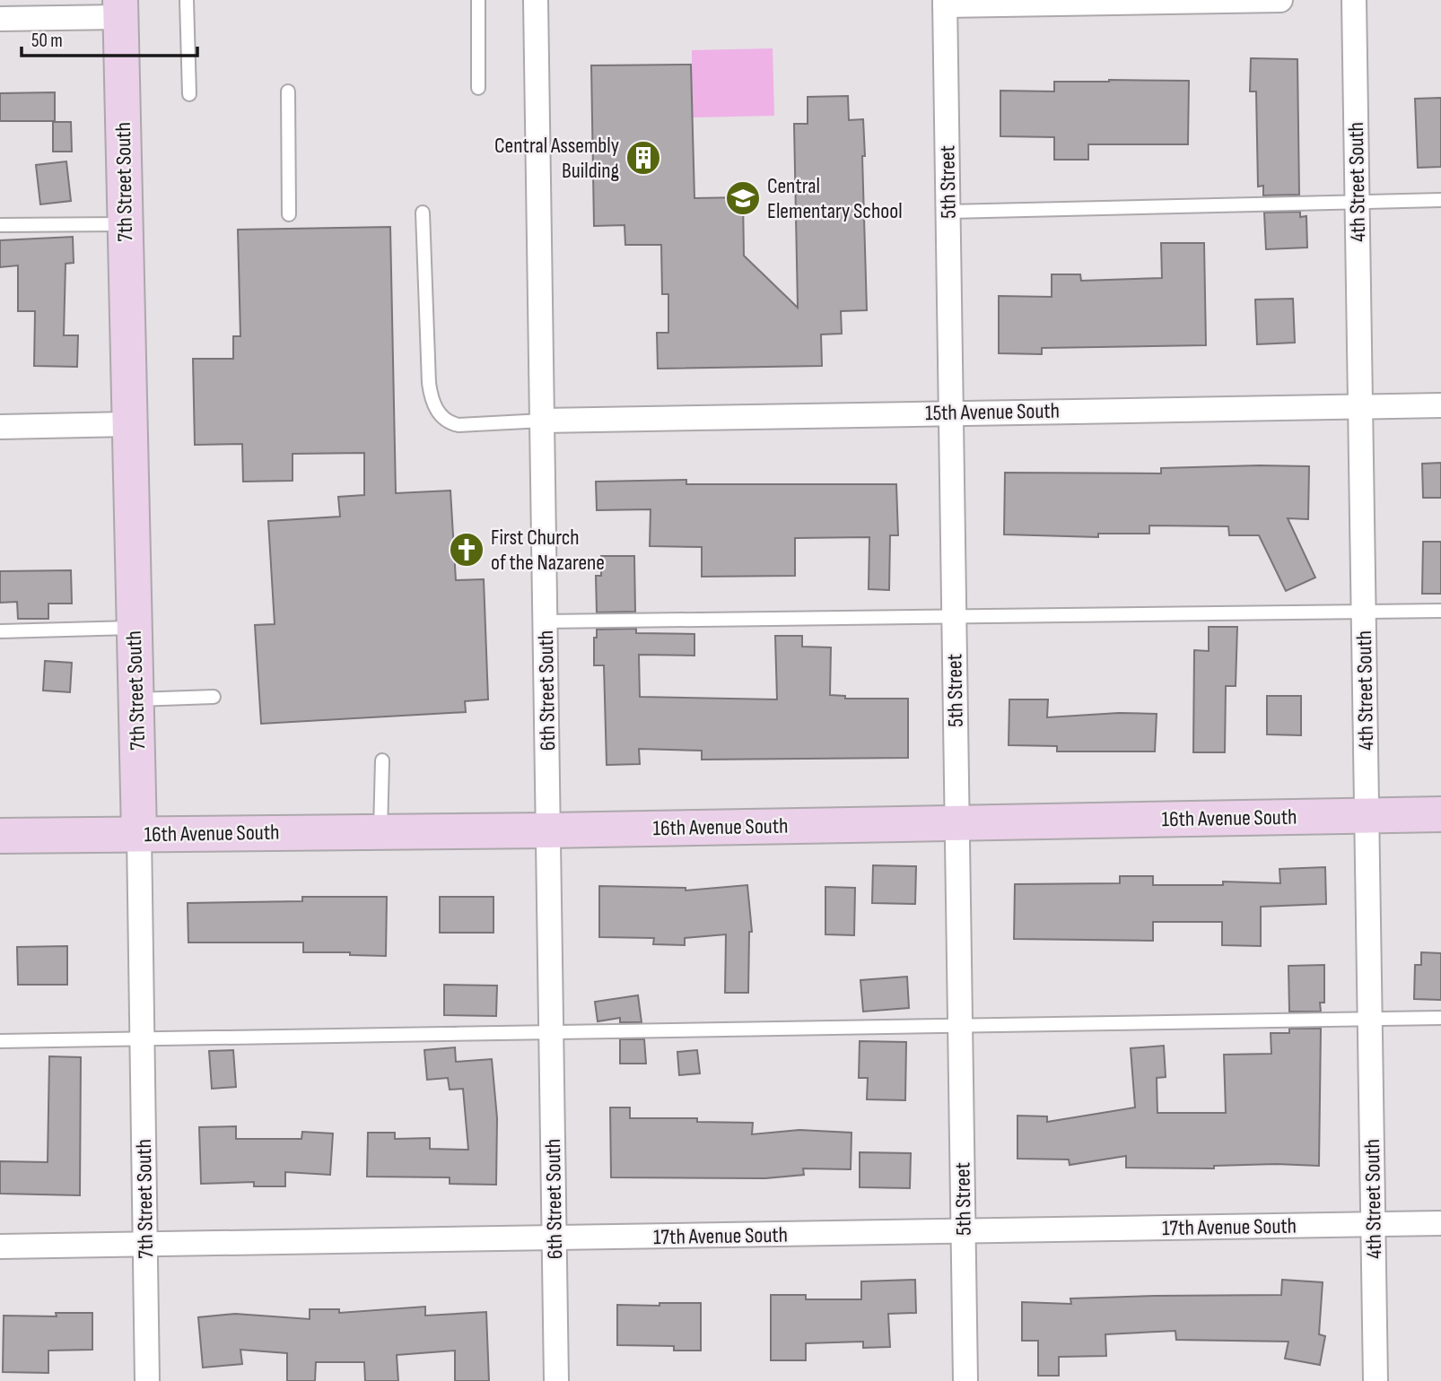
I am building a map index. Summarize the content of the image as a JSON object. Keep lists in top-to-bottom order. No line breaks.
{"streets":{"street":["7th Street South","5th Street","4th Street South","15th Avenue South","6th Street South","16th Avenue South","17th Avenue South"]},"crossings":[["7th Street South","16th Avenue South"],["7th Street South","17th Avenue South"],["5th Street","15th Avenue South"],["5th Street","16th Avenue South"],["5th Street","17th Avenue South"],["4th Street South","15th Avenue South"],["4th Street South","16th Avenue South"],["4th Street South","17th Avenue South"],["15th Avenue South","6th Street South"],["6th Street South","16th Avenue South"],["6th Street South","17th Avenue South"]],"places":{"building":["Central Assembly Building"],"school or university":["Central Elementary School"],"church":["First Church of the Nazarene"]},"scale_bar":"50 m"}
